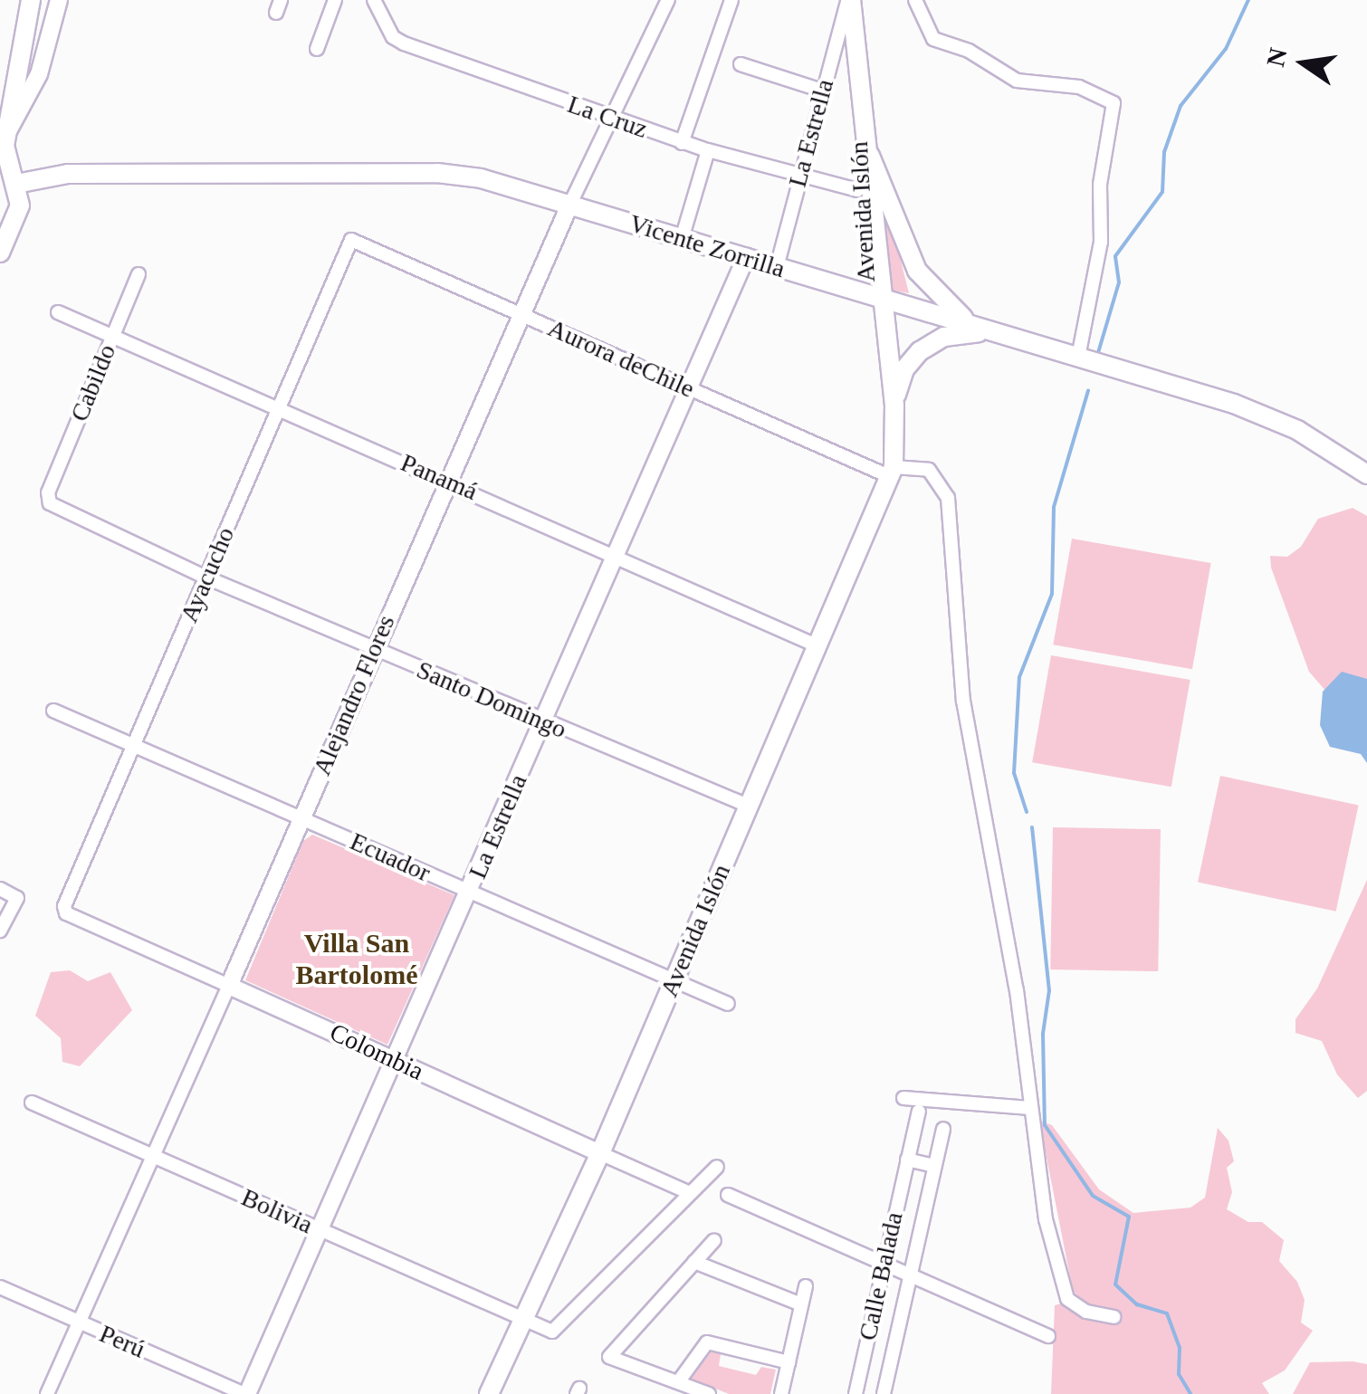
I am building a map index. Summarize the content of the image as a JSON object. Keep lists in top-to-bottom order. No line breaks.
{"streets":{"main road":["Avenida Islón","Vicente Zorrilla"],"street":["La Cruz","La Estrella","Aurora deChile","Cabildo","Panamá","Ayacucho","Alejandro Flores","Santo Domingo","Ecuador","Colombia","Bolivia","Calle Balada","Perú"]},"crossings":[["La Cruz","La Estrella"],["La Cruz","Avenida Islón"],["La Cruz","Alejandro Flores"],["La Estrella","Avenida Islón"],["La Estrella","Vicente Zorrilla"],["La Estrella","Aurora deChile"],["La Estrella","Panamá"],["La Estrella","Santo Domingo"],["La Estrella","Ecuador"],["La Estrella","Colombia"],["La Estrella","Bolivia"],["La Estrella","Perú"],["Avenida Islón","Vicente Zorrilla"],["Avenida Islón","Aurora deChile"],["Avenida Islón","Panamá"],["Avenida Islón","Santo Domingo"],["Avenida Islón","Ecuador"],["Avenida Islón","Colombia"],["Avenida Islón","Bolivia"],["Vicente Zorrilla","Alejandro Flores"],["Aurora deChile","Ayacucho"],["Aurora deChile","Alejandro Flores"],["Cabildo","Panamá"],["Cabildo","Santo Domingo"],["Panamá","Ayacucho"],["Panamá","Alejandro Flores"],["Ayacucho","Santo Domingo"],["Ayacucho","Ecuador"],["Ayacucho","Colombia"],["Alejandro Flores","Santo Domingo"],["Alejandro Flores","Ecuador"],["Alejandro Flores","Colombia"],["Alejandro Flores","Bolivia"],["Alejandro Flores","Perú"],["Colombia","Bolivia"]],"districts":["Villa San Bartolomé"],"north":"left"}
